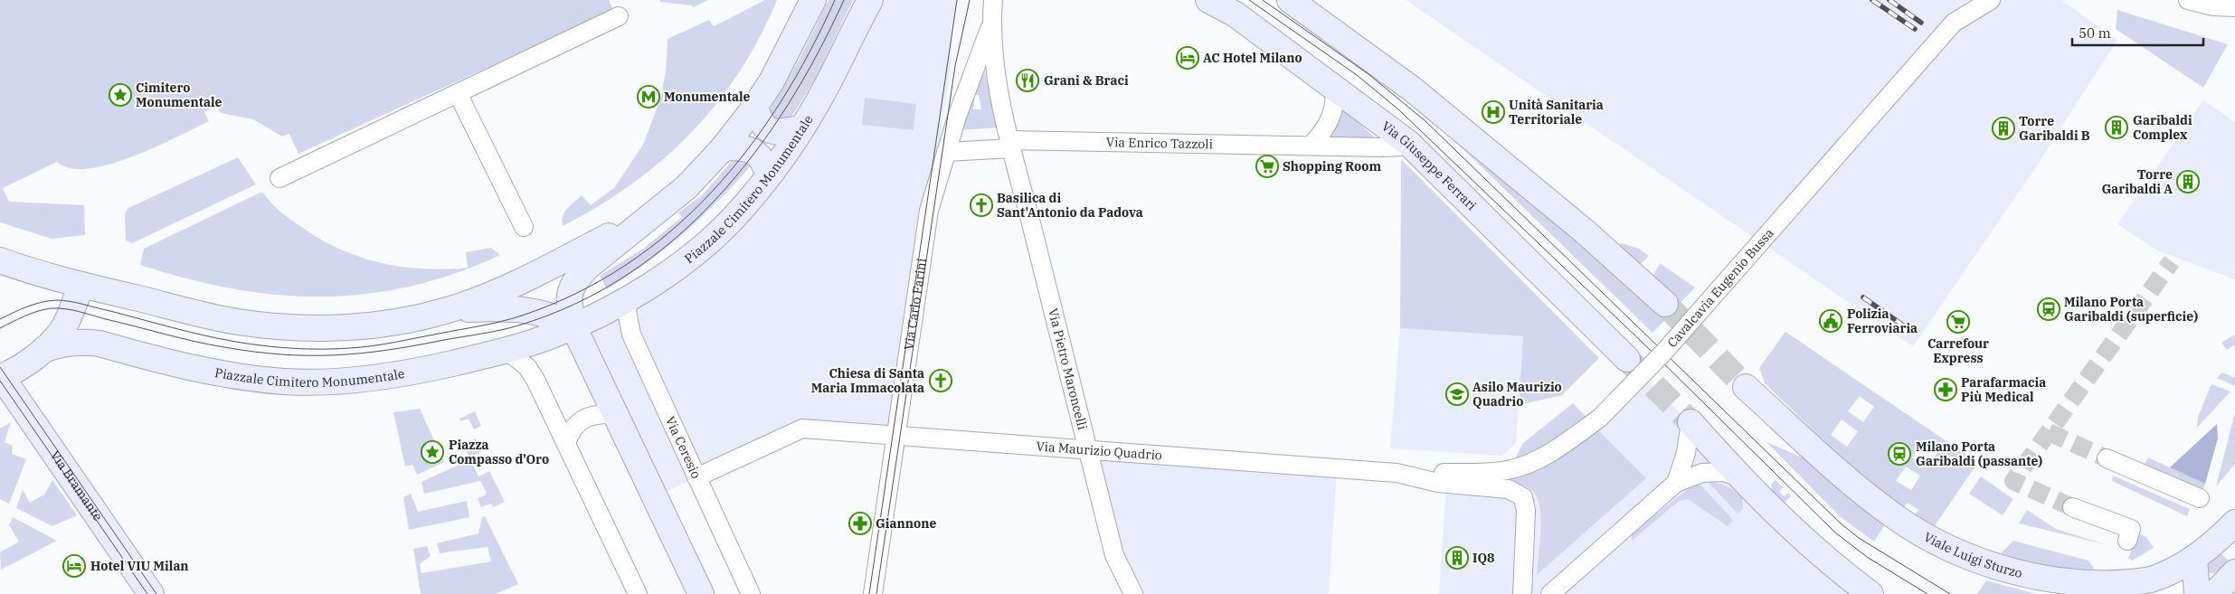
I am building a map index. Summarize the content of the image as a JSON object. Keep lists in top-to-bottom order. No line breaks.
{"streets":{"main road":["Via Giuseppe Ferrari","Piazzale Cimitero Monumentale","Via Bramante","Viale Luigi Sturzo"],"street":["Via Enrico Tazzoli","Cavalcavia Eugenio Bussa","Via Carlo Farini","Via Pietro Maroncelli","Via Ceresio","Via Maurizio Quadrio"]},"crossings":[["Via Enrico Tazzoli","Via Giuseppe Ferrari"],["Via Enrico Tazzoli","Via Carlo Farini"],["Via Enrico Tazzoli","Via Pietro Maroncelli"],["Piazzale Cimitero Monumentale","Via Ceresio"],["Piazzale Cimitero Monumentale","Via Bramante"],["Cavalcavia Eugenio Bussa","Via Maurizio Quadrio"],["Via Carlo Farini","Via Pietro Maroncelli"],["Via Carlo Farini","Via Maurizio Quadrio"],["Via Pietro Maroncelli","Via Maurizio Quadrio"],["Via Ceresio","Via Maurizio Quadrio"]],"places":{"hotel":["AC Hotel Milano","Hotel VIU Milan"],"restaurant":["Grani & Braci"],"place":["Cimitero Monumentale","Piazza Compasso d’Oro"],"metro station":["Monumentale"],"hospital":["Unità Sanitaria Territoriale"],"building":["Garibaldi Complex","Torre Garibaldi B","Torre Garibaldi A","IQ8"],"supermarket":["Shopping Room","Carrefour Express"],"church":["Basilica di Sant'Antonio da Padova","Chiesa di Santa Maria Immacolata"],"station":["Milano Porta Garibaldi (superficie)","Milano Porta Garibaldi (passante)"],"public building":["Polizia Ferroviaria"],"pharmacy":["Parafarmacia Più Medical","Giannone"],"school or university":["Asilo Maurizio Quadrio"]},"scale_bar":"50 m"}
